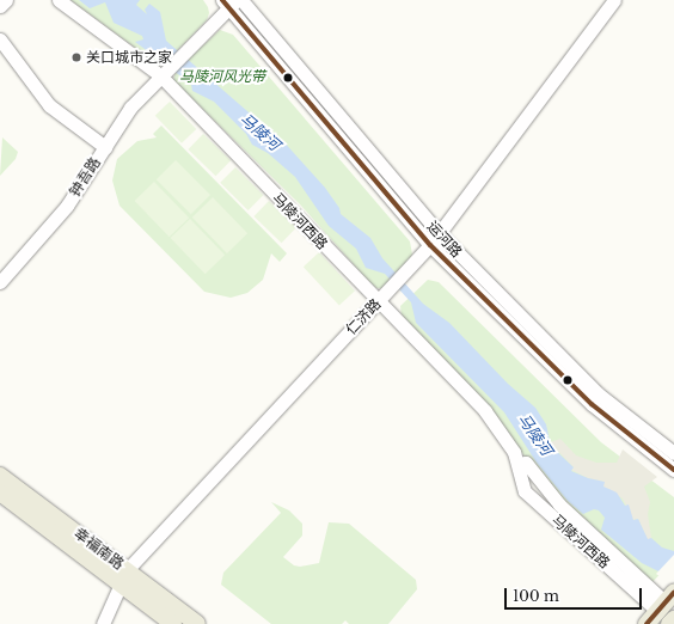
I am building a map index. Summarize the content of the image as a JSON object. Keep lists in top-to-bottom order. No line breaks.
{"streets":{"main road":["幸福南路"],"street":["钟吾路","马陵河西路","运河路","仁济路"]},"crossings":[["钟吾路","马陵河西路"],["钟吾路","运河路"],["马陵河西路","仁济路"],["运河路","仁济路"],["仁济路","幸福南路"]],"water":["马陵河"],"parks":["马陵河风光带"],"places":["关口城市之家"],"scale_bar":"100 m"}
